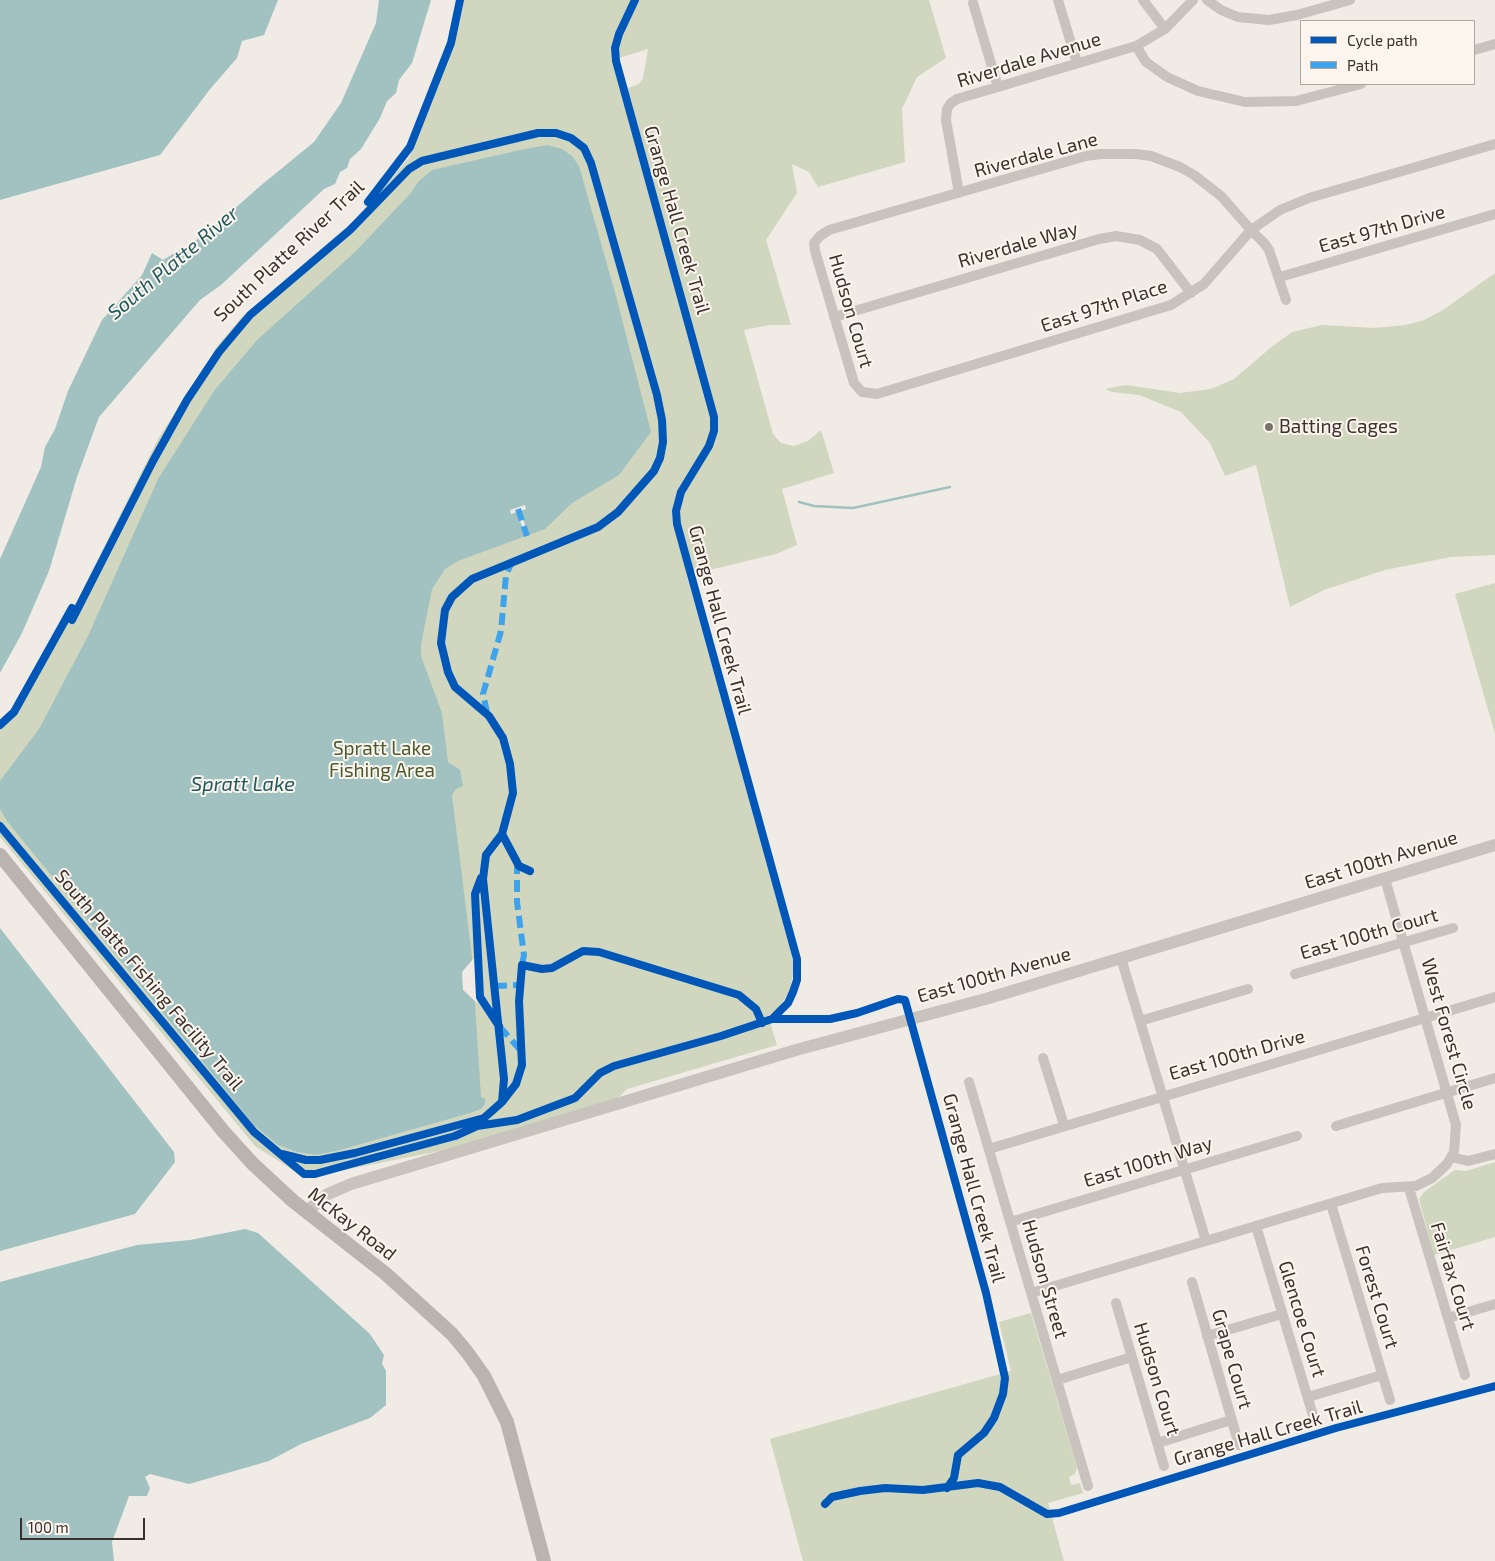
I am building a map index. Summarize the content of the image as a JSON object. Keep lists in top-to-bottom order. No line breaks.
{"streets":{"main road":["McKay Road"],"street":["Riverdale Avenue","Riverdale Lane","East 97th Drive","Riverdale Way","East 97th Place","Hudson Court","East 100th Avenue","East 100th Court","West Forest Circle","East 100th Drive","East 100th Way","Fairfax Court","Hudson Street","Forest Court","Glencoe Court","Grape Court"],"cycle path":["Grange Hall Creek Trail","South Platte River Trail","South Platte Fishing Facility Trail"]},"crossings":[["Riverdale Avenue","Riverdale Lane"],["Riverdale Lane","East 97th Drive"],["Riverdale Lane","East 97th Place"],["Riverdale Lane","Hudson Court"],["Riverdale Way","East 97th Place"],["Riverdale Way","Hudson Court"],["East 97th Place","Hudson Court"],["East 100th Avenue","West Forest Circle"],["East 100th Avenue","McKay Road"],["East 100th Court","West Forest Circle"],["West Forest Circle","East 100th Drive"],["East 100th Drive","Hudson Street"],["East 100th Way","Hudson Street"]],"water":["South Platte River","Spratt Lake"],"parks":["Spratt Lake Fishing Area"],"places":["Batting Cages"],"legend":["Cycle path","Path"],"scale_bar":"100 m"}
